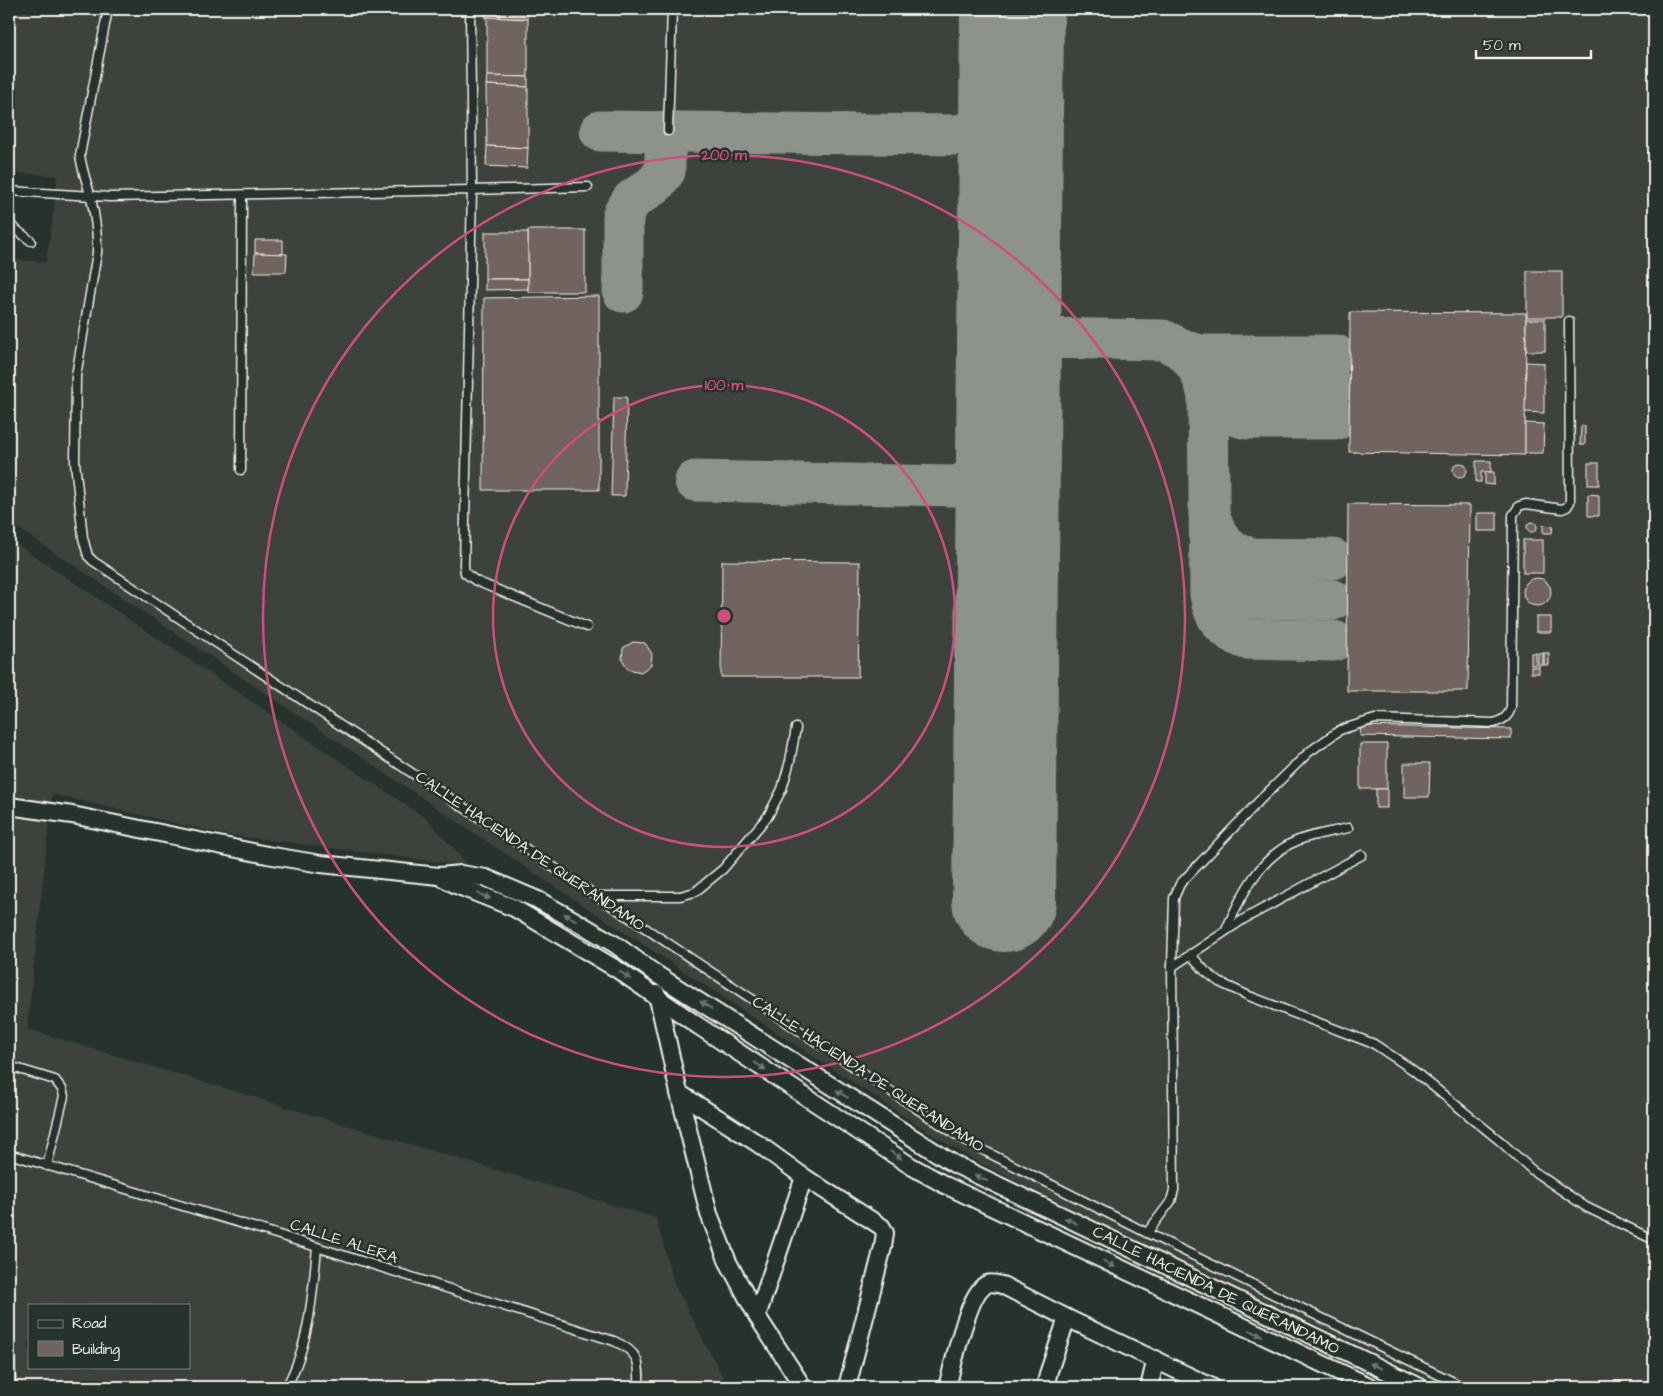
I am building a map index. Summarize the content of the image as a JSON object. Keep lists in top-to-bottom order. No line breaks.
{"streets":{"street":["CALLE HACIENDA DE QUERANDAMO"],"lane":["CALLE ALERA"]},"legend":["Road","Building"],"scale_bar":"50 m","rings":["200 m","100 m"]}
